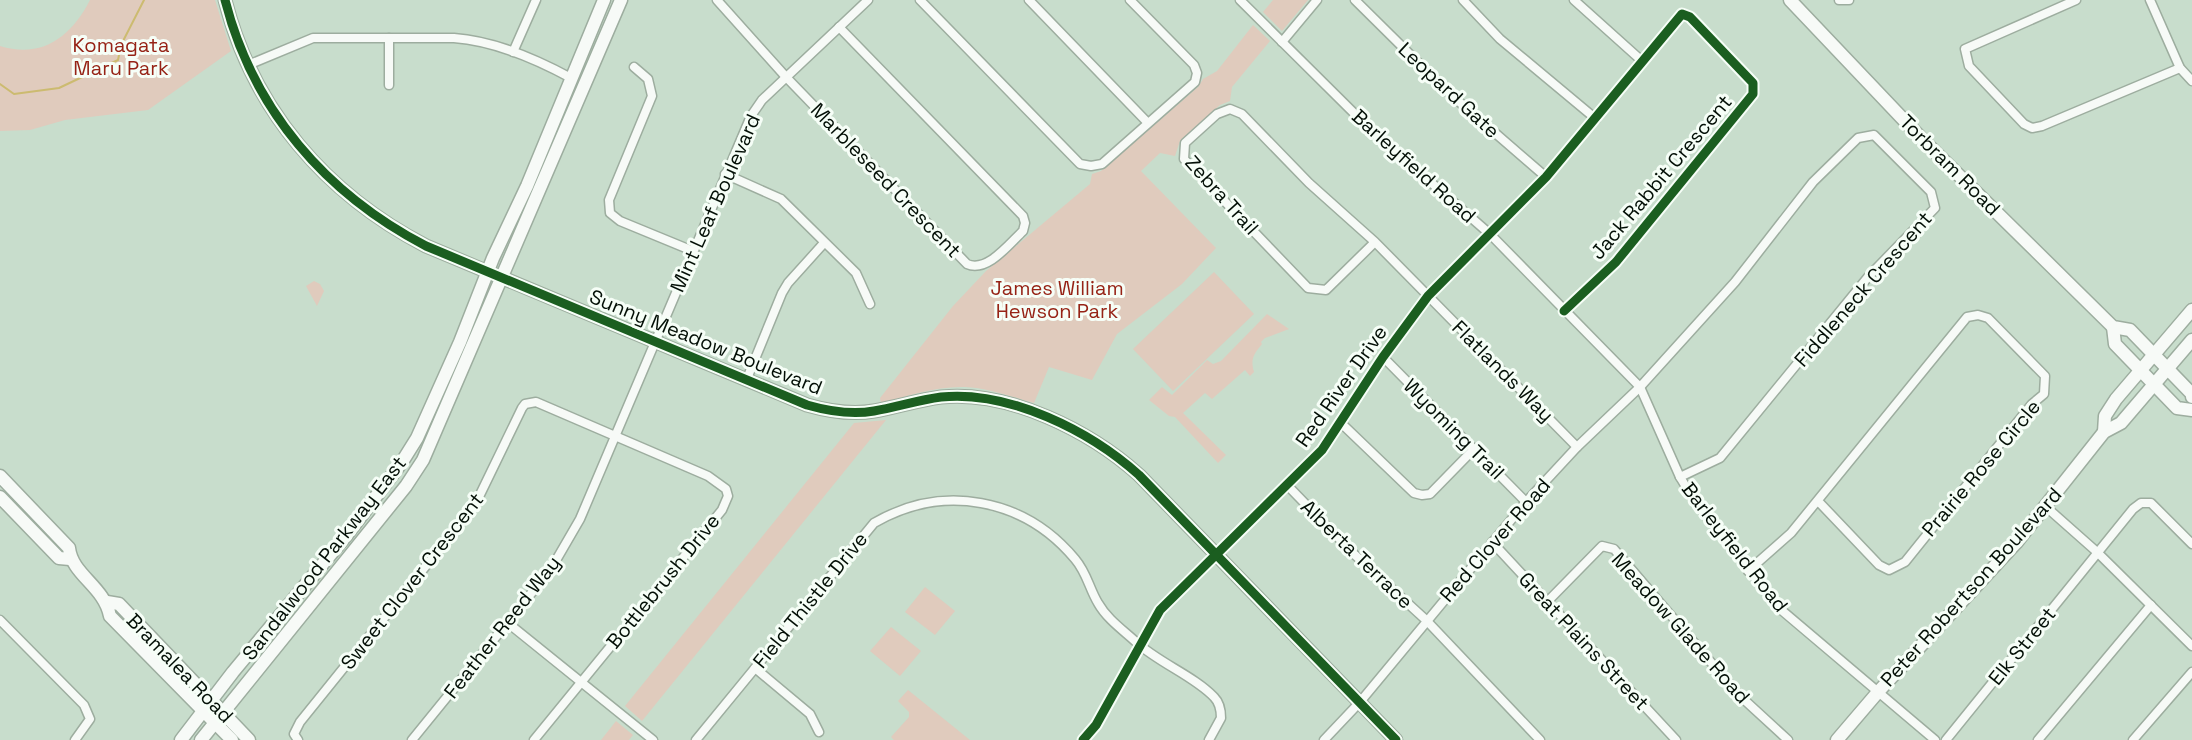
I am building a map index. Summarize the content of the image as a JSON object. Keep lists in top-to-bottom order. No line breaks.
{"streets":{"main road":["Torbram Road","Sunny Meadow Boulevard","Sandalwood Parkway East","Peter Robertson Boulevard","Bramalea Road"],"street":["Leopard Gate","Barleyfield Road","Jack Rabbit Crescent","Marbleseed Crescent","Zebra Trail","Mint Leaf Boulevard","Fiddleneck Crescent","Flatlands Way","Red River Drive","Wyoming Trail","Prairie Rose Circle","Red Clover Road","Alberta Terrace","Sweet Clover Crescent","Bottlebrush Drive","Field Thistle Drive","Feather Reed Way","Meadow Glade Road","Great Plains Street","Elk Street"]},"crossings":[["Leopard Gate","Jack Rabbit Crescent"],["Torbram Road","Peter Robertson Boulevard"],["Barleyfield Road","Jack Rabbit Crescent"],["Barleyfield Road","Fiddleneck Crescent"],["Barleyfield Road","Red River Drive"],["Barleyfield Road","Prairie Rose Circle"],["Barleyfield Road","Red Clover Road"],["Barleyfield Road","Peter Robertson Boulevard"],["Jack Rabbit Crescent","Red River Drive"],["Marbleseed Crescent","Mint Leaf Boulevard"],["Zebra Trail","Flatlands Way"],["Zebra Trail","Red River Drive"],["Mint Leaf Boulevard","Sunny Meadow Boulevard"],["Mint Leaf Boulevard","Feather Reed Way"],["Fiddleneck Crescent","Red Clover Road"],["Sunny Meadow Boulevard","Red River Drive"],["Sunny Meadow Boulevard","Red Clover Road"],["Sunny Meadow Boulevard","Sandalwood Parkway East"],["Sunny Meadow Boulevard","Feather Reed Way"],["Flatlands Way","Red River Drive"],["Flatlands Way","Red Clover Road"],["Red River Drive","Wyoming Trail"],["Red River Drive","Alberta Terrace"],["Red River Drive","Field Thistle Drive"],["Wyoming Trail","Red Clover Road"],["Red Clover Road","Alberta Terrace"],["Red Clover Road","Great Plains Street"],["Sandalwood Parkway East","Bramalea Road"],["Sweet Clover Crescent","Bottlebrush Drive"],["Sweet Clover Crescent","Feather Reed Way"],["Bottlebrush Drive","Feather Reed Way"],["Meadow Glade Road","Great Plains Street"]],"parks":["Komagata Maru Park","James William Hewson Park"]}
